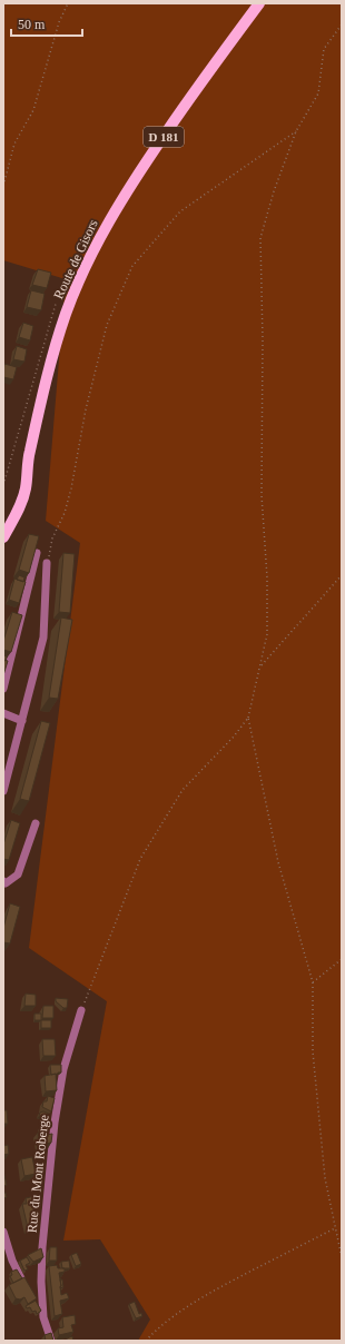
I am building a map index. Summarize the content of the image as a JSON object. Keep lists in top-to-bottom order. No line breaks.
{"streets":{"main road":["D 181","Route de Gisors"],"street":["Rue du Mont Roberge"]},"scale_bar":"50 m"}
